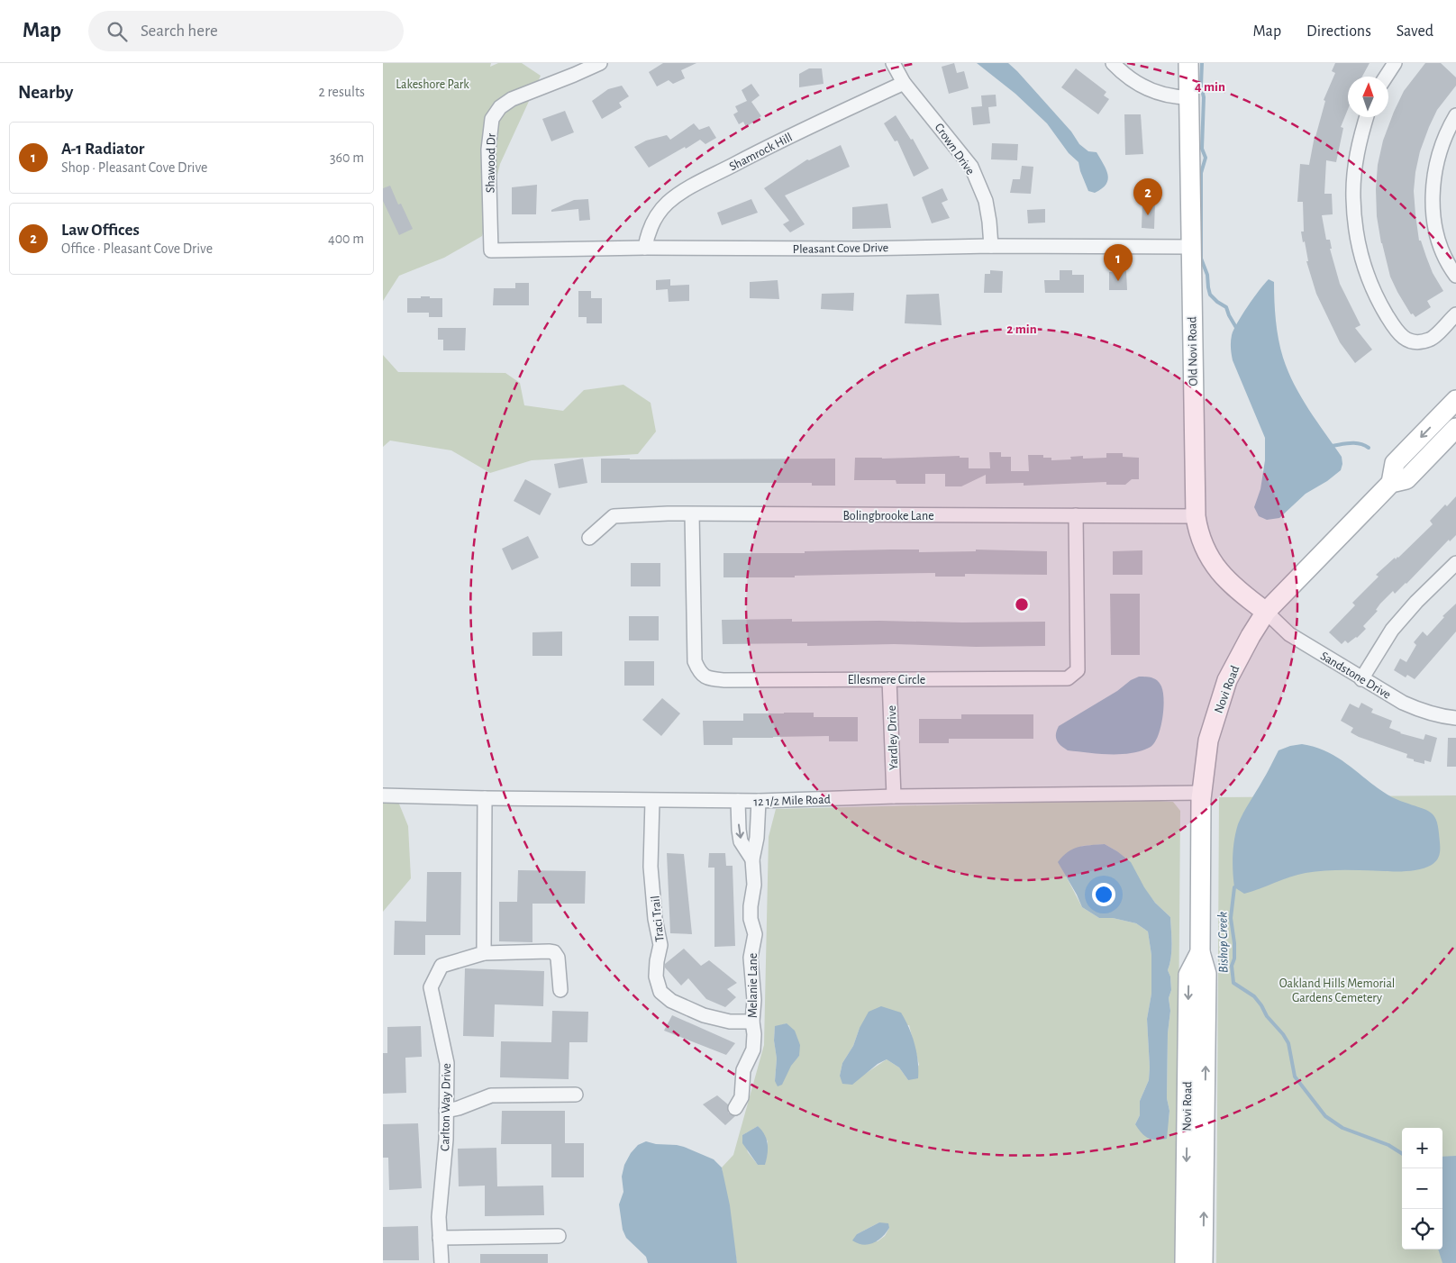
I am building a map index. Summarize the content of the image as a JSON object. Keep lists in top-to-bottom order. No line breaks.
{"streets":{"main road":["Old Novi Road","Novi Road"],"street":["Crown Drive","Shamrock Hill","Shawood Dr","Pleasant Cove Drive","Bolingbrooke Lane","Sandstone Drive","Ellesmere Circle","Yardley Drive","12 1/2 Mile Road","Traci Trail","Melanie Lane","Carlton Way Drive"]},"crossings":[["Crown Drive","Shamrock Hill"],["Crown Drive","Pleasant Cove Drive"],["Shamrock Hill","Pleasant Cove Drive"],["Shawood Dr","Pleasant Cove Drive"],["Pleasant Cove Drive","Old Novi Road"],["Old Novi Road","Bolingbrooke Lane"],["Old Novi Road","Sandstone Drive"],["Old Novi Road","Novi Road"],["Bolingbrooke Lane","Ellesmere Circle"],["Sandstone Drive","Novi Road"],["Ellesmere Circle","Yardley Drive"],["Novi Road","12 1/2 Mile Road"],["Yardley Drive","12 1/2 Mile Road"],["12 1/2 Mile Road","Traci Trail"],["12 1/2 Mile Road","Melanie Lane"],["Traci Trail","Melanie Lane"]],"water":["Bishop Creek"],"parks":["Lakeshore Park","Oakland Hills Memorial Gardens Cemetery"],"north":"top","page":{"header":"Map","search":"Search here","nav":["Map","Directions","Saved"],"heading":["Nearby","2 results"],"list":[{"mark":"1","name":"A-1 Radiator","note":"Shop · Pleasant Cove Drive","value":"360 m"},{"mark":"2","name":"Law Offices","note":"Office · Pleasant Cove Drive","value":"400 m"}],"pins":["2","1"],"map_buttons":["+","−"]},"rings":["4 min","2 min"]}
